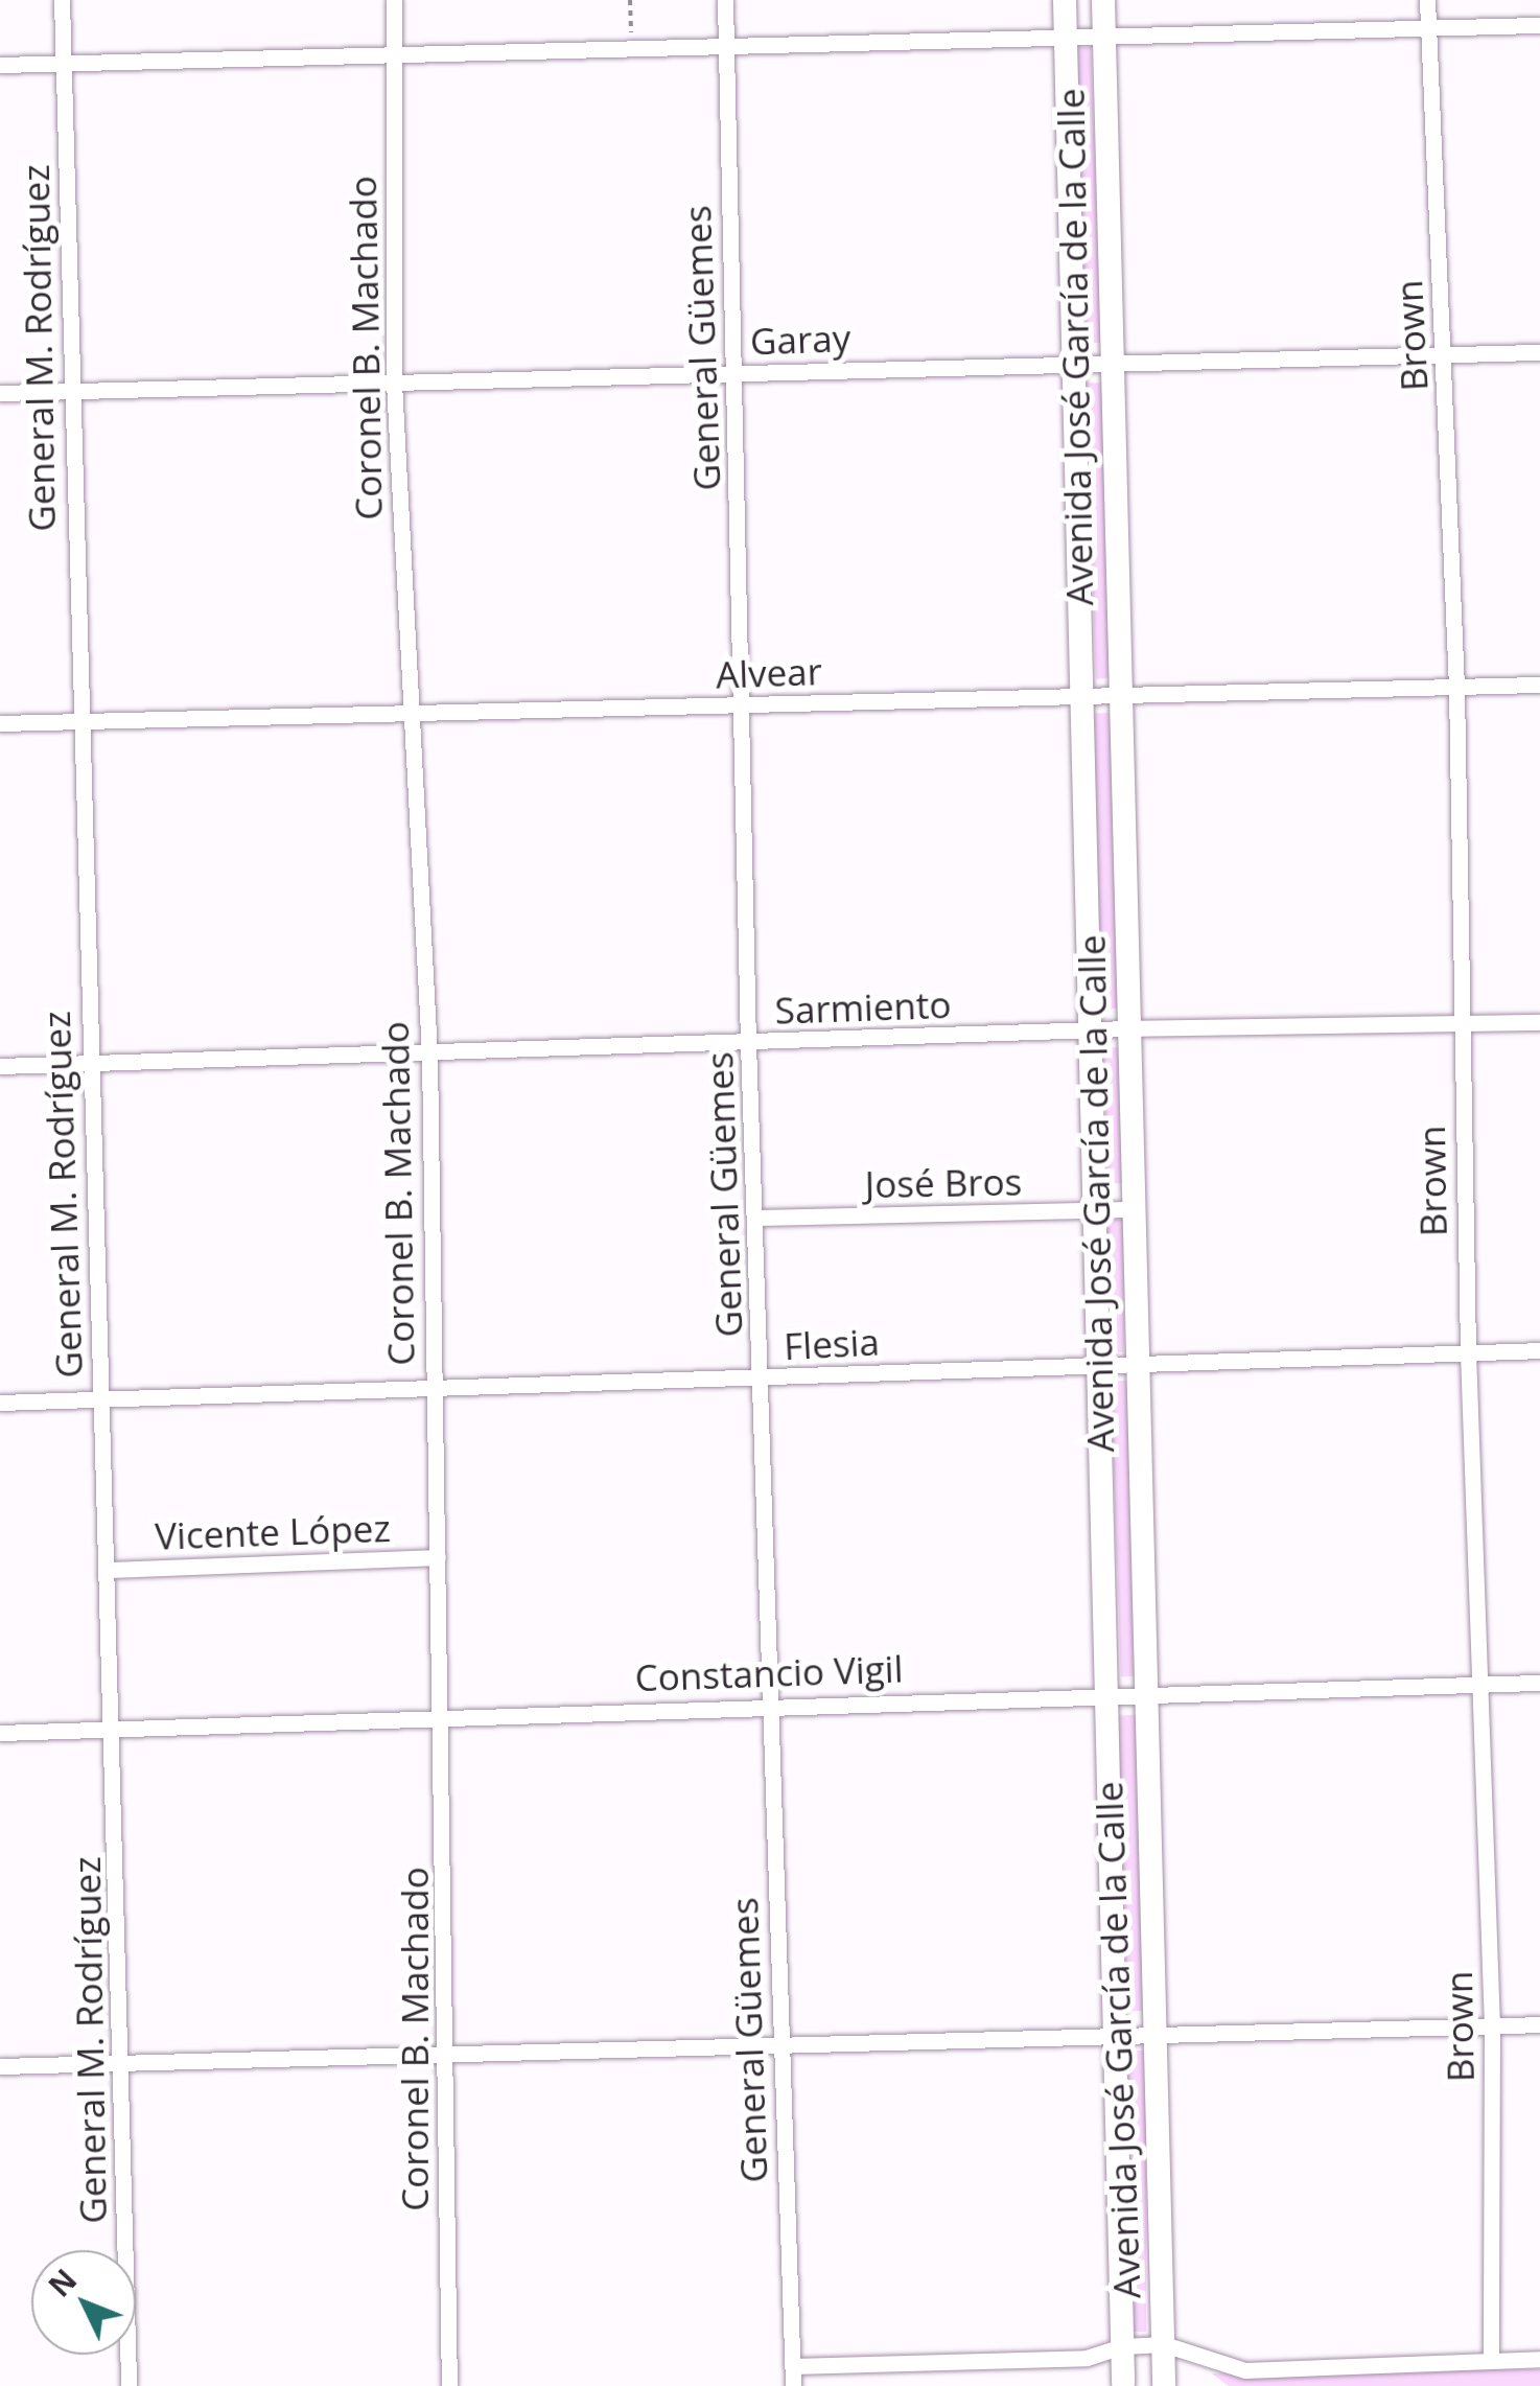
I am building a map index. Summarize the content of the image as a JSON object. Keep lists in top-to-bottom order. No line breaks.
{"streets":{"main road":["Avenida José García de la Calle"],"street":["Brown","Garay","General M. Rodríguez","Coronel B. Machado","General Güemes","Alvear","Sarmiento","José Bros","Flesia","Vicente López","Constancio Vigil"]},"crossings":[["Brown","Garay"],["Brown","Alvear"],["Brown","Sarmiento"],["Brown","Flesia"],["Brown","Constancio Vigil"],["Garay","Avenida José García de la Calle"],["Garay","General M. Rodríguez"],["Garay","Coronel B. Machado"],["Garay","General Güemes"],["Avenida José García de la Calle","Alvear"],["Avenida José García de la Calle","Sarmiento"],["Avenida José García de la Calle","José Bros"],["Avenida José García de la Calle","Flesia"],["Avenida José García de la Calle","Constancio Vigil"],["General M. Rodríguez","Alvear"],["General M. Rodríguez","Sarmiento"],["General M. Rodríguez","Flesia"],["General M. Rodríguez","Vicente López"],["General M. Rodríguez","Constancio Vigil"],["Coronel B. Machado","Alvear"],["Coronel B. Machado","Sarmiento"],["Coronel B. Machado","Flesia"],["Coronel B. Machado","Vicente López"],["Coronel B. Machado","Constancio Vigil"],["General Güemes","Alvear"],["General Güemes","Sarmiento"],["General Güemes","José Bros"],["General Güemes","Flesia"],["General Güemes","Constancio Vigil"]],"north":"top left"}
